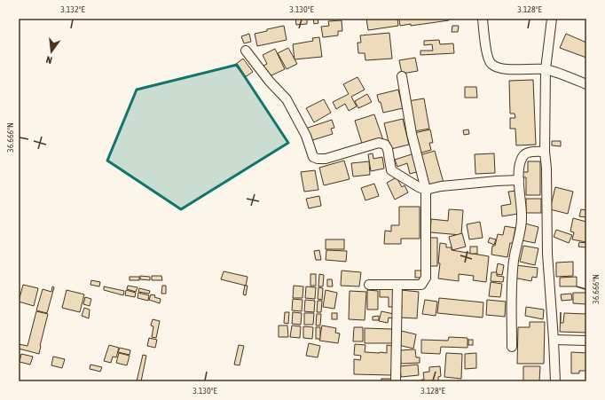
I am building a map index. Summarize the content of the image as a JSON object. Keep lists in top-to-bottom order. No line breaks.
{"north":"bottom","coordinates":["3.132°E","3.130°E","3.128°E","36.666°N"]}
